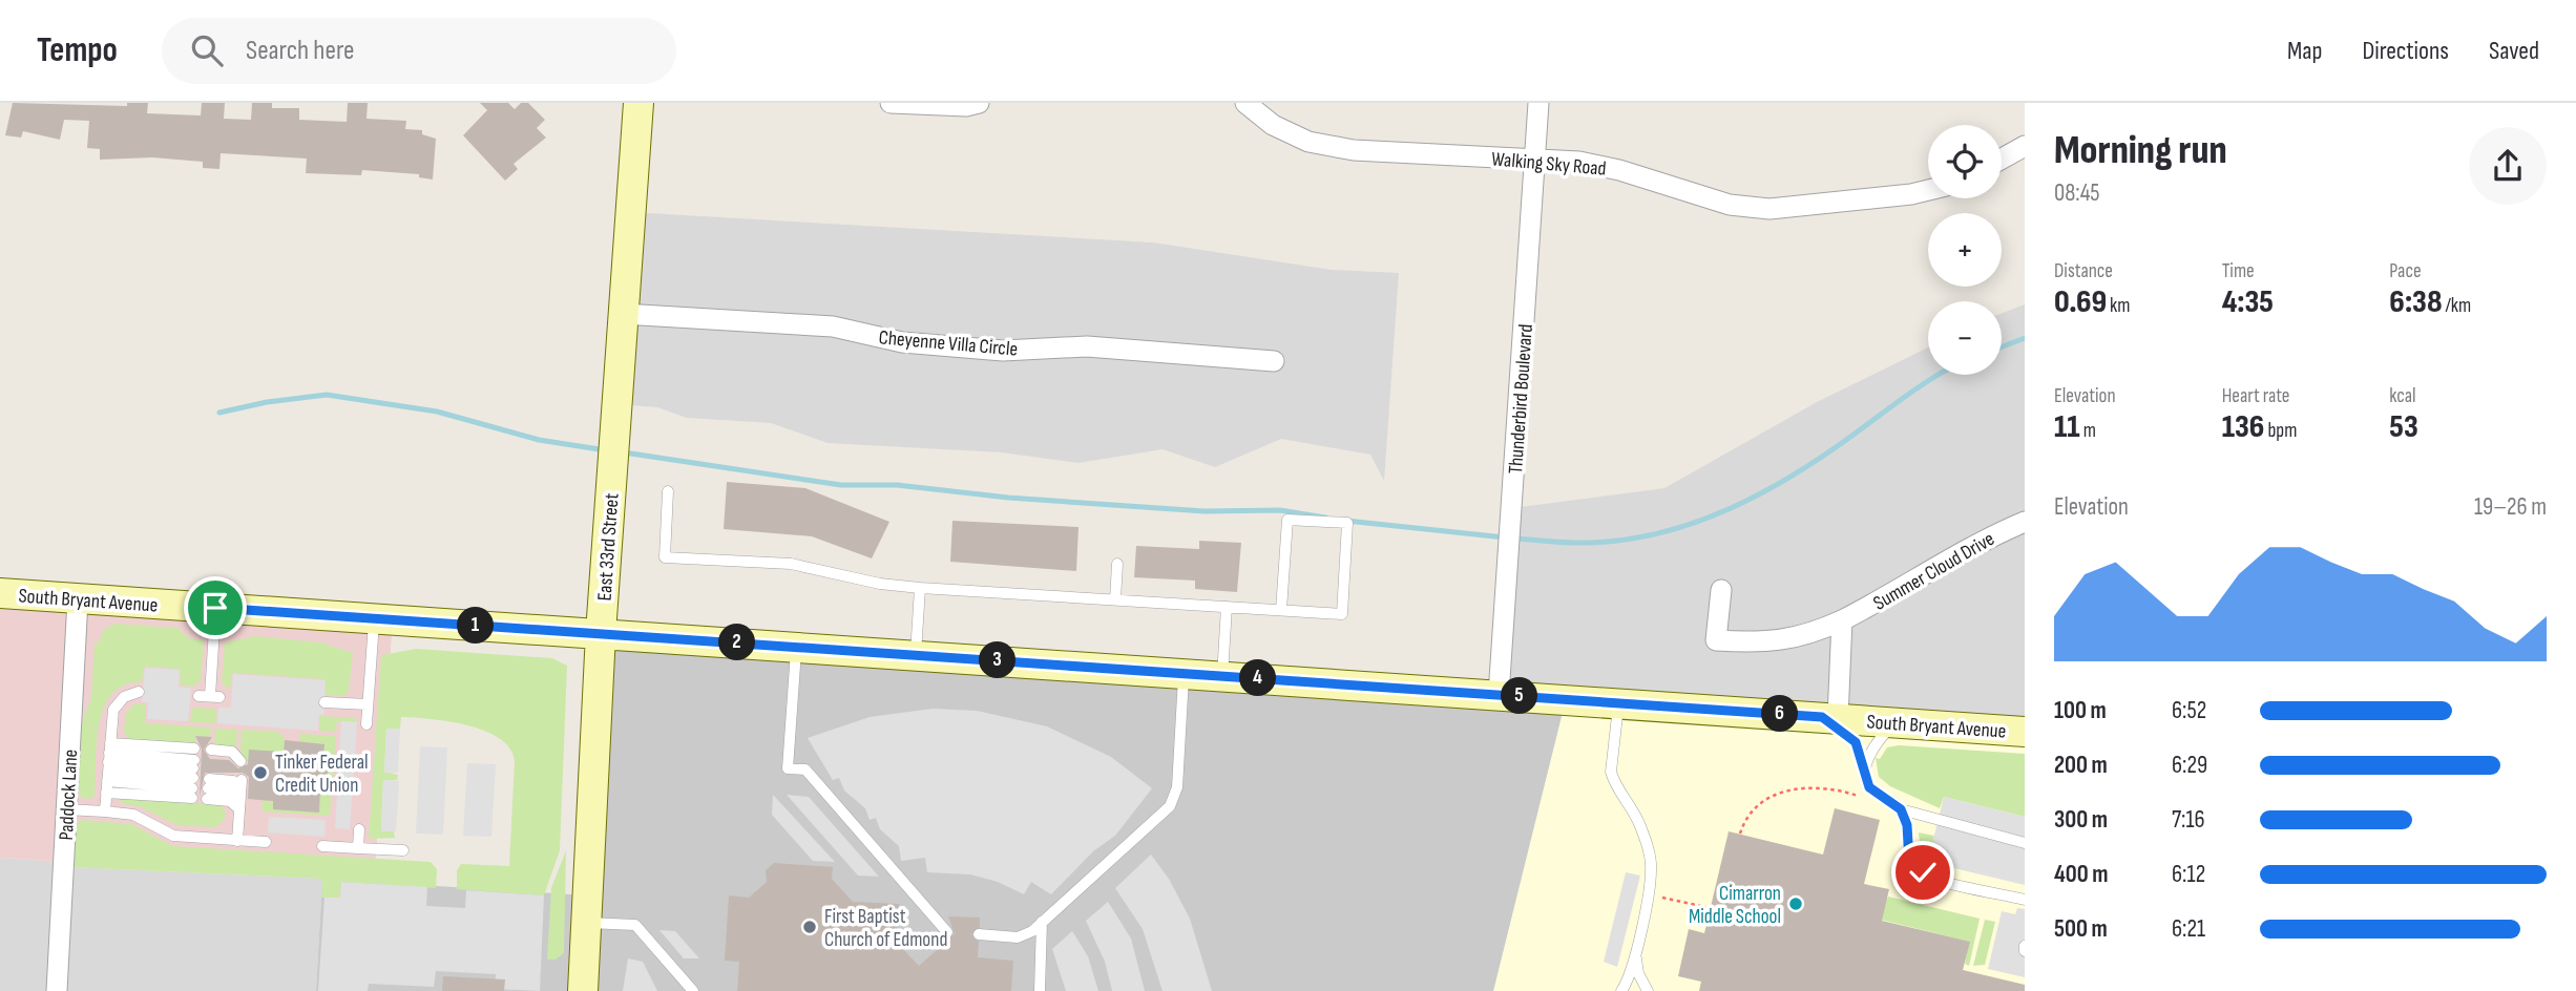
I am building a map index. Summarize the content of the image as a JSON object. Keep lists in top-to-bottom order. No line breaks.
{"streets":{"street":["Walking Sky Road","Cheyenne Villa Circle","Thunderbird Boulevard","East 33rd Street","Summer Cloud Drive","South Bryant Avenue","Paddock Lane"]},"crossings":[["Walking Sky Road","Thunderbird Boulevard"],["Cheyenne Villa Circle","East 33rd Street"],["Thunderbird Boulevard","South Bryant Avenue"],["East 33rd Street","South Bryant Avenue"],["South Bryant Avenue","Paddock Lane"]],"places":["Tinker Federal Credit Union","Cimarron Middle School","First Baptist Church of Edmond"],"page":{"header":"Tempo","search":"Search here","nav":["Map","Directions","Saved"],"heading":["Morning run","08:45"],"map_buttons":["+","−"],"stats":[["Distance","0.69 km"],["Time","4:35"],["Pace","6:38 /km"],["Elevation","11 m"],["Heart rate","136 bpm"],["kcal","53"]],"chart":["Elevation","19–26 m"],"pins":["1","2","3","4","5","6"],"list":[{"name":"100 m","note":"6:52"},{"name":"200 m","note":"6:29"},{"name":"300 m","note":"7:16"},{"name":"400 m","note":"6:12"},{"name":"500 m","note":"6:21"}]}}
